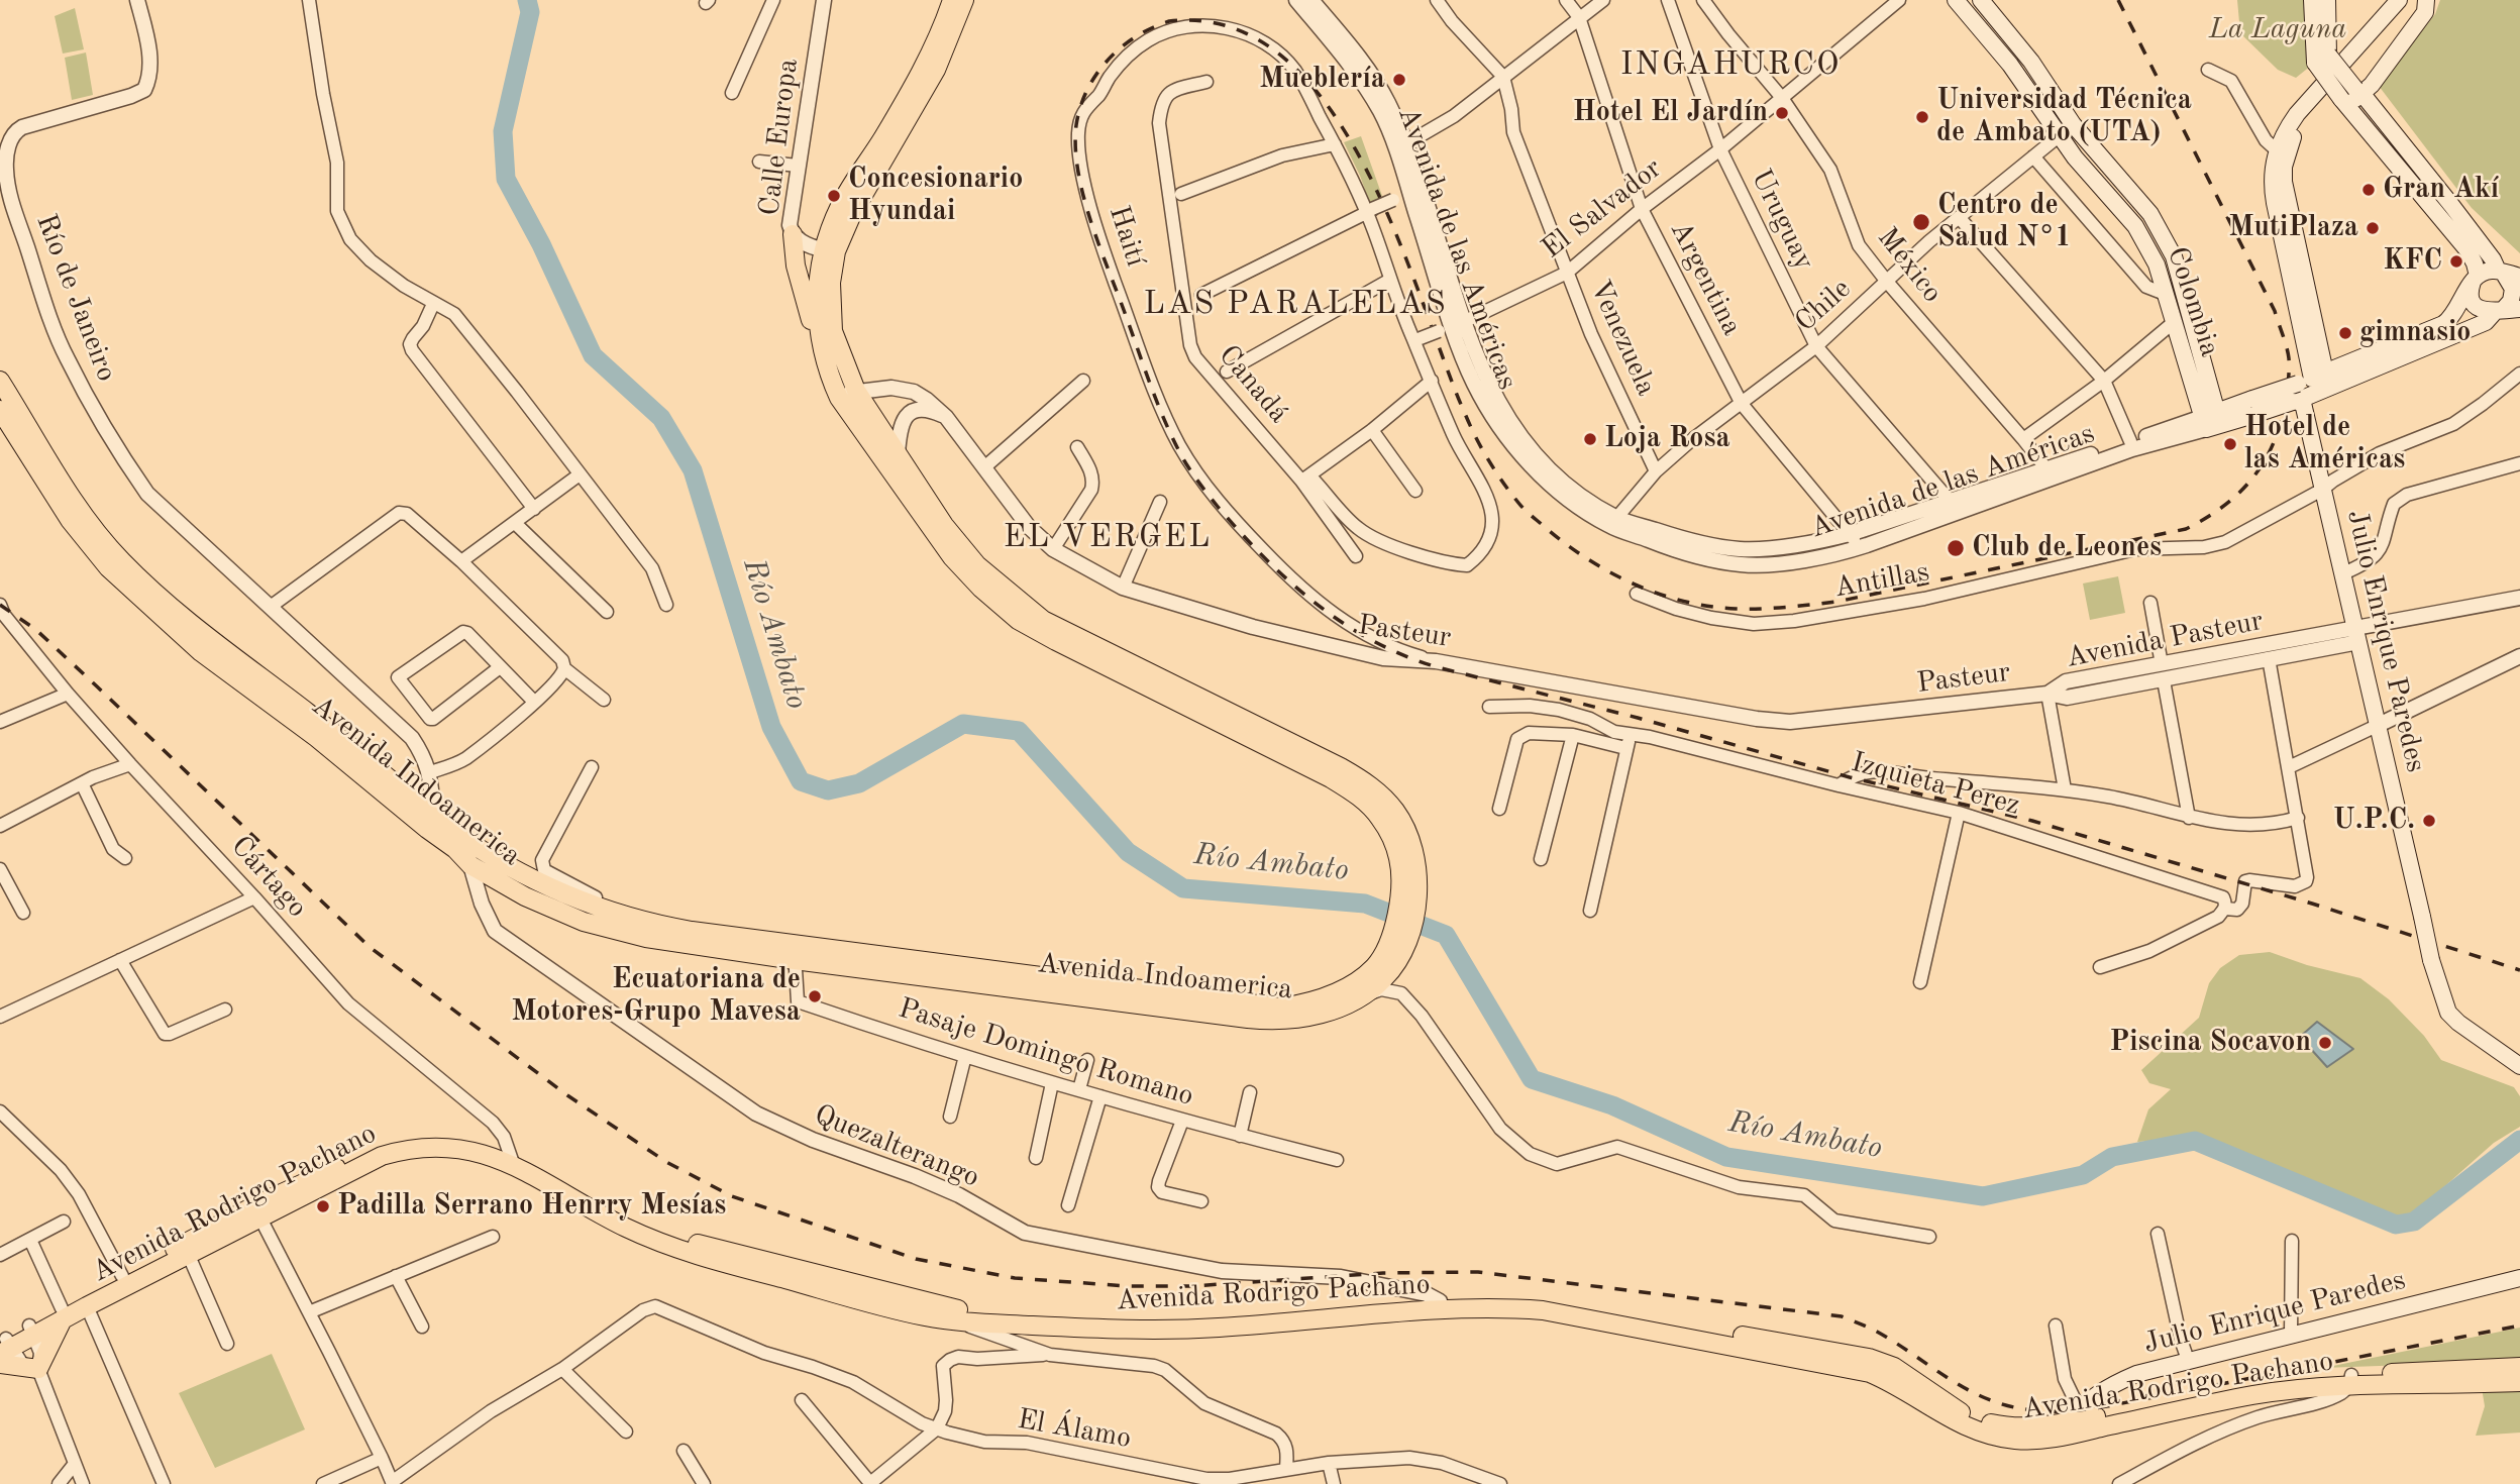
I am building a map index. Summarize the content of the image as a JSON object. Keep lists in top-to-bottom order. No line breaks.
{"streets":{"main road":["Avenida de las Américas","Colombia","Julio Enrique Paredes","Avenida Indoamerica","Avenida Rodrigo Pachano"],"street":["Calle Europa","El Salvador","Uruguay","Haití","México","Argentina","Río de Janeiro","Chile","Venezuela","Canadá","Antillas","Pasteur","Avenida Pasteur","Izquieta Perez","Cártago","Pasaje Domingo Romano","Quezalterango","El Álamo"]},"crossings":[["Calle Europa","Avenida Indoamerica"],["El Salvador","Uruguay"],["El Salvador","Avenida de las Américas"],["El Salvador","México"],["El Salvador","Argentina"],["El Salvador","Venezuela"],["Uruguay","Avenida de las Américas"],["Uruguay","Chile"],["Haití","Pasteur"],["Avenida de las Américas","México"],["Avenida de las Américas","Argentina"],["Avenida de las Américas","Colombia"],["Avenida de las Américas","Chile"],["Avenida de las Américas","Julio Enrique Paredes"],["México","Chile"],["Argentina","Chile"],["Río de Janeiro","Avenida Indoamerica"],["Colombia","Chile"],["Chile","Venezuela"],["Antillas","Julio Enrique Paredes"],["Pasteur","Avenida Pasteur"],["Pasteur","Avenida Indoamerica"],["Avenida Pasteur","Julio Enrique Paredes"],["Julio Enrique Paredes","Avenida Rodrigo Pachano"],["Avenida Indoamerica","Pasaje Domingo Romano"],["Avenida Indoamerica","Quezalterango"],["Cártago","Avenida Rodrigo Pachano"],["Quezalterango","Avenida Rodrigo Pachano"]],"districts":["INGAHURCO","LAS PARALELAS","EL VERGEL"],"water":["Río Ambato"],"parks":["La Laguna"],"places":["Mueblería","Hotel El Jardín","Universidad Técnica de Ambato (UTA)","Gran Akí","Concesionario Hyundai","Centro de Salud N°1","MutiPlaza","KFC","gimnasio","Loja Rosa","Hotel de las Américas","Club de Leones","U.P.C.","Ecuatoriana de Motores-Grupo Mavesa","Piscina Socavon","Padilla Serrano Henrry Mesías"]}
